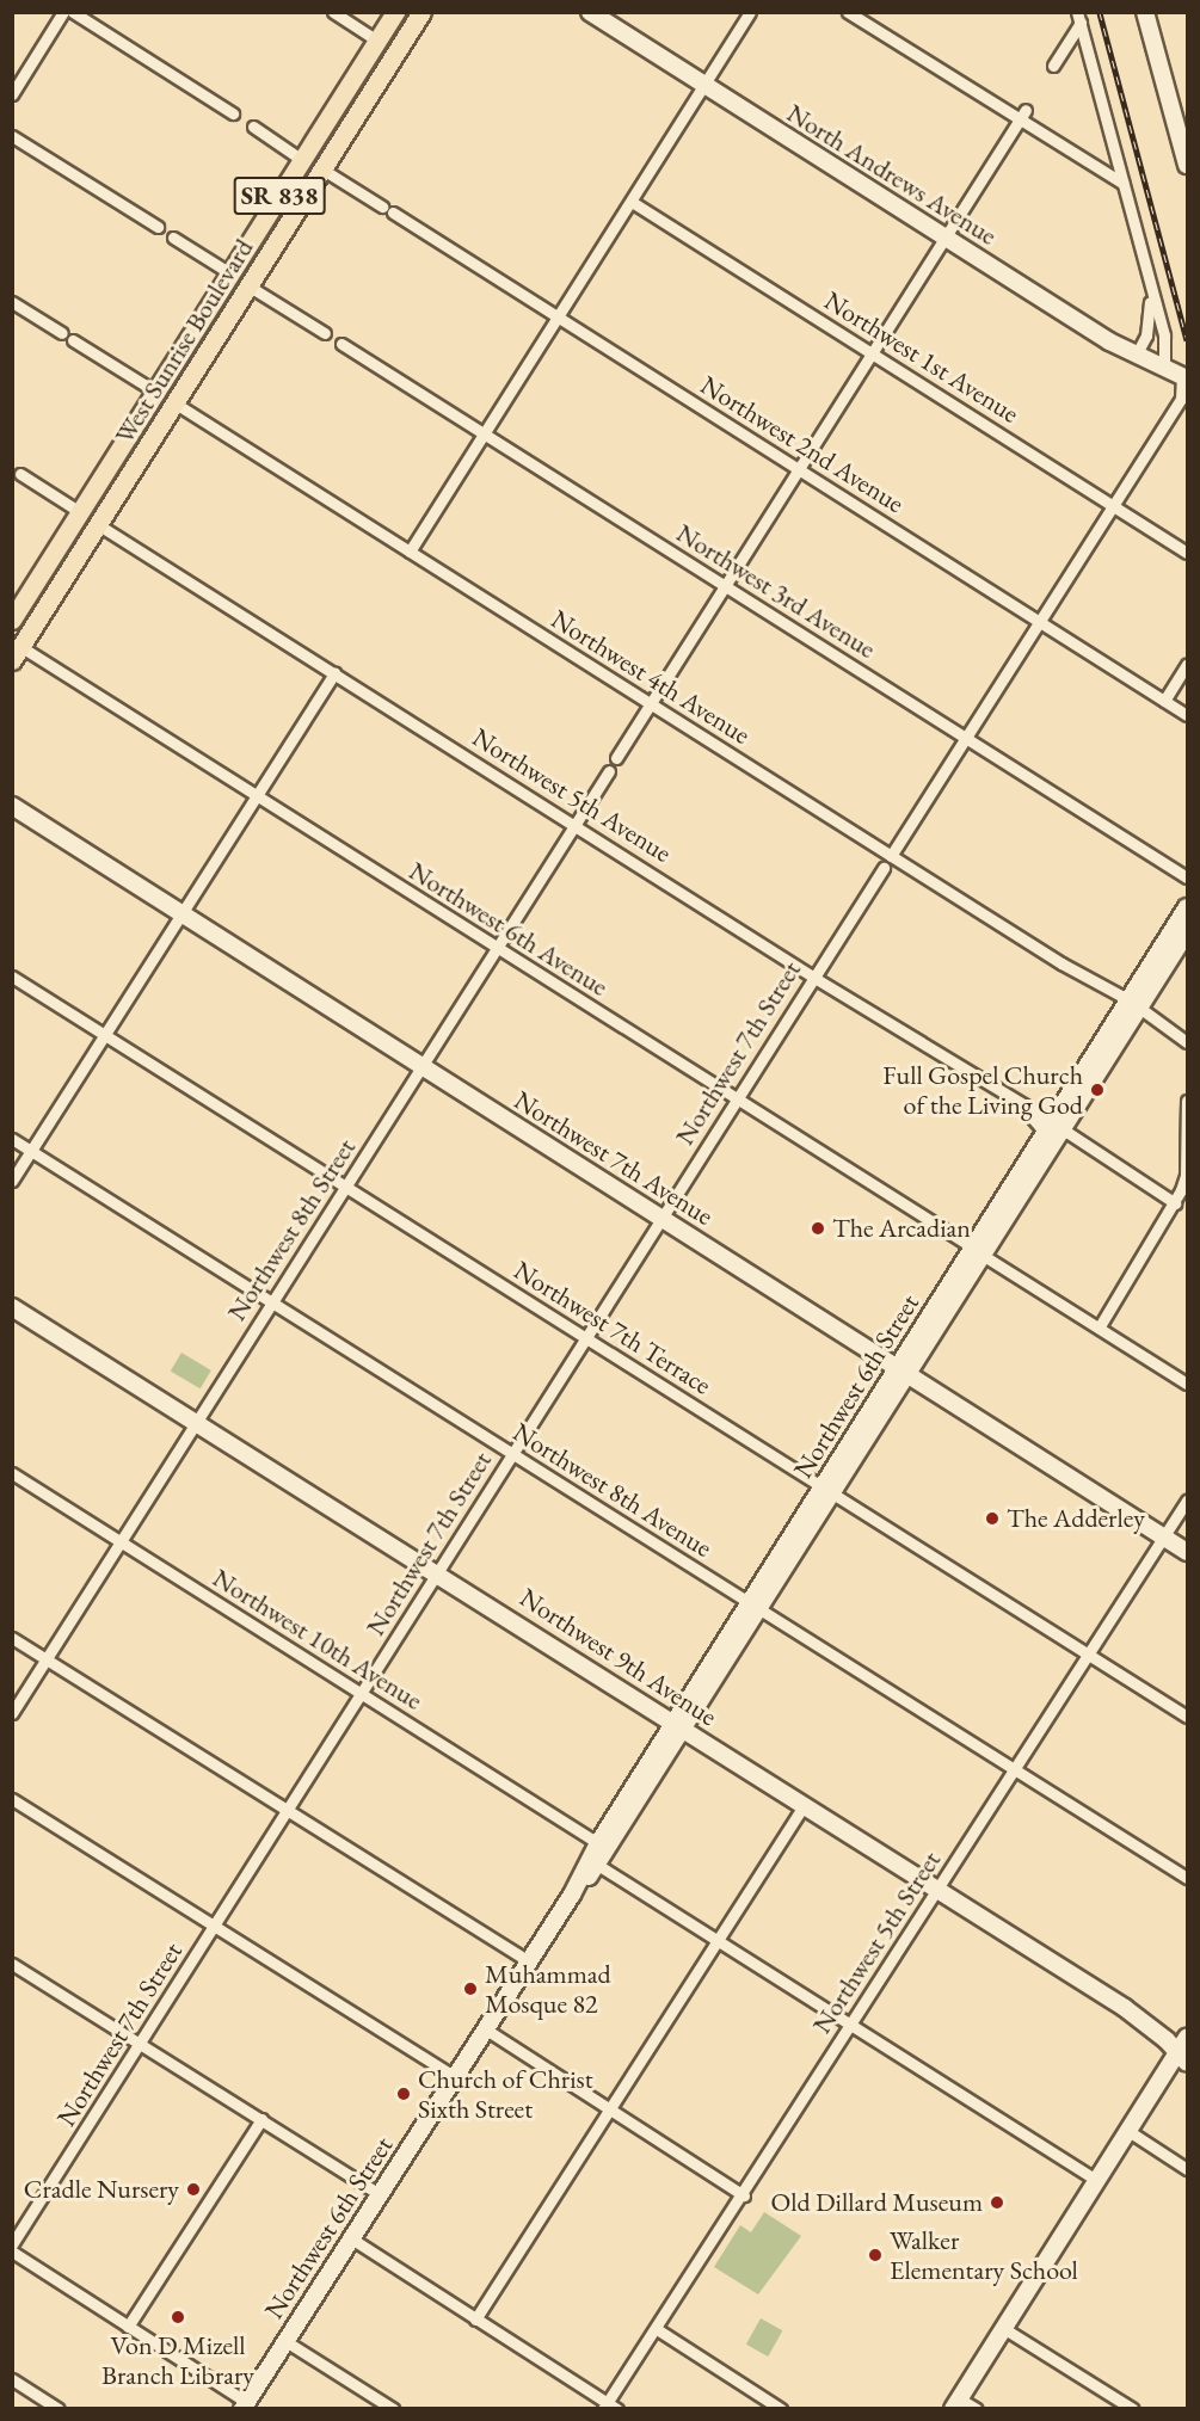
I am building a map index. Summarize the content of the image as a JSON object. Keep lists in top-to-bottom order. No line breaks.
{"streets":{"main road":["North Andrews Avenue","SR 838","West Sunrise Boulevard","Northwest 7th Avenue","Northwest 6th Street","Northwest 9th Avenue"],"street":["Northwest 1st Avenue","Northwest 2nd Avenue","Northwest 3rd Avenue","Northwest 4th Avenue","Northwest 5th Avenue","Northwest 6th Avenue","Northwest 7th Street","Northwest 8th Street","Northwest 7th Terrace","Northwest 8th Avenue","Northwest 10th Avenue","Northwest 5th Street"]},"crossings":[["West Sunrise Boulevard","Northwest 4th Avenue"],["West Sunrise Boulevard","Northwest 5th Avenue"],["West Sunrise Boulevard","Northwest 6th Avenue"],["Northwest 4th Avenue","Northwest 6th Street"],["Northwest 5th Avenue","Northwest 7th Street"],["Northwest 5th Avenue","Northwest 8th Street"],["Northwest 5th Avenue","Northwest 6th Street"],["Northwest 6th Avenue","Northwest 7th Street"],["Northwest 6th Avenue","Northwest 8th Street"],["Northwest 6th Avenue","Northwest 6th Street"],["Northwest 7th Street","Northwest 7th Avenue"],["Northwest 7th Street","Northwest 7th Terrace"],["Northwest 7th Street","Northwest 8th Avenue"],["Northwest 7th Street","Northwest 10th Avenue"],["Northwest 7th Street","Northwest 9th Avenue"],["Northwest 7th Avenue","Northwest 8th Street"],["Northwest 7th Avenue","Northwest 6th Street"],["Northwest 7th Avenue","Northwest 5th Street"],["Northwest 8th Street","Northwest 7th Terrace"],["Northwest 8th Street","Northwest 8th Avenue"],["Northwest 8th Street","Northwest 10th Avenue"],["Northwest 8th Street","Northwest 9th Avenue"],["Northwest 7th Terrace","Northwest 6th Street"],["Northwest 7th Terrace","Northwest 5th Street"],["Northwest 6th Street","Northwest 8th Avenue"],["Northwest 6th Street","Northwest 10th Avenue"],["Northwest 6th Street","Northwest 9th Avenue"],["Northwest 8th Avenue","Northwest 5th Street"],["Northwest 9th Avenue","Northwest 5th Street"]],"places":["Full Gospel Church of the Living God","The Arcadian","The Adderley","Muhammad Mosque 82","Church of Christ Sixth Street","Cradle Nursery","Old Dillard Museum","Walker Elementary School","Von D Mizell Branch Library"]}
